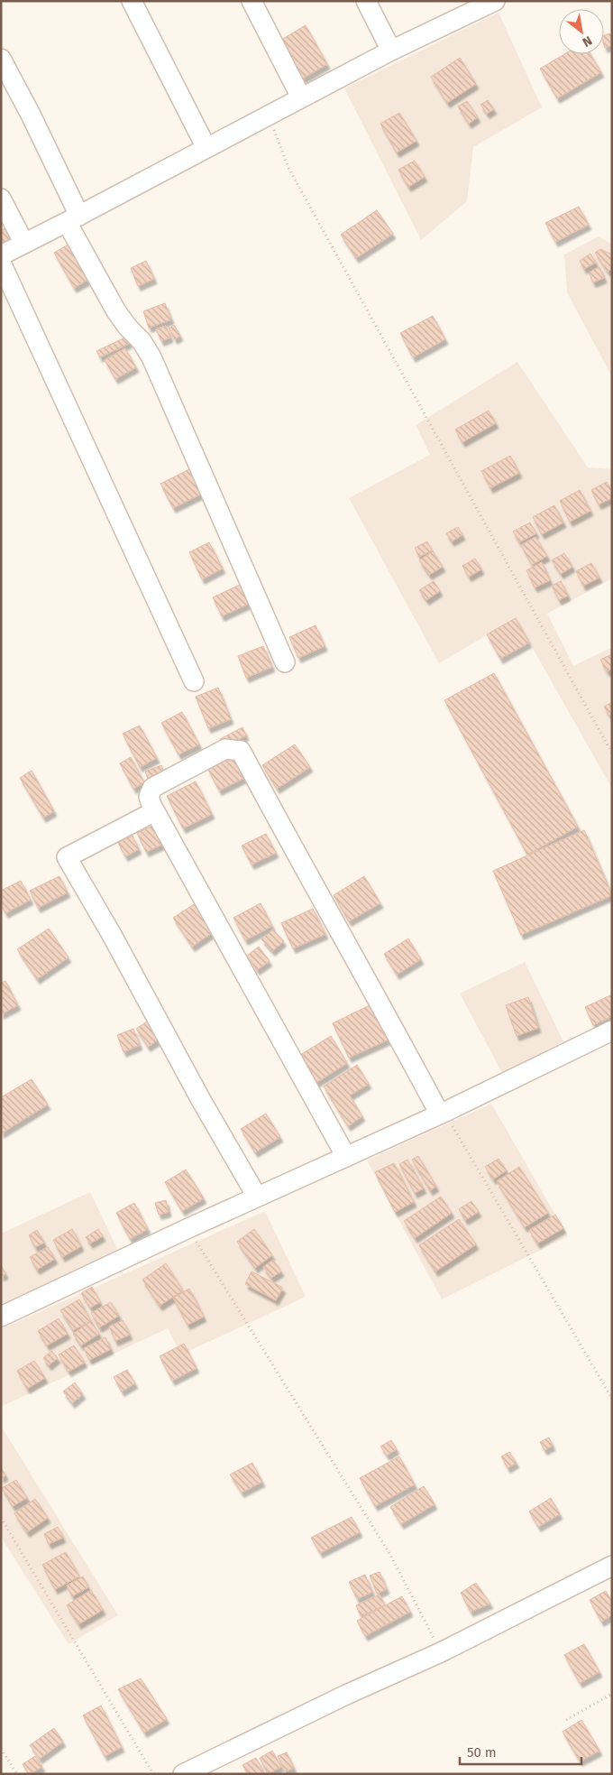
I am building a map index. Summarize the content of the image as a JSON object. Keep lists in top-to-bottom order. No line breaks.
{"scale_bar":"50 m","north":"bottom right"}
